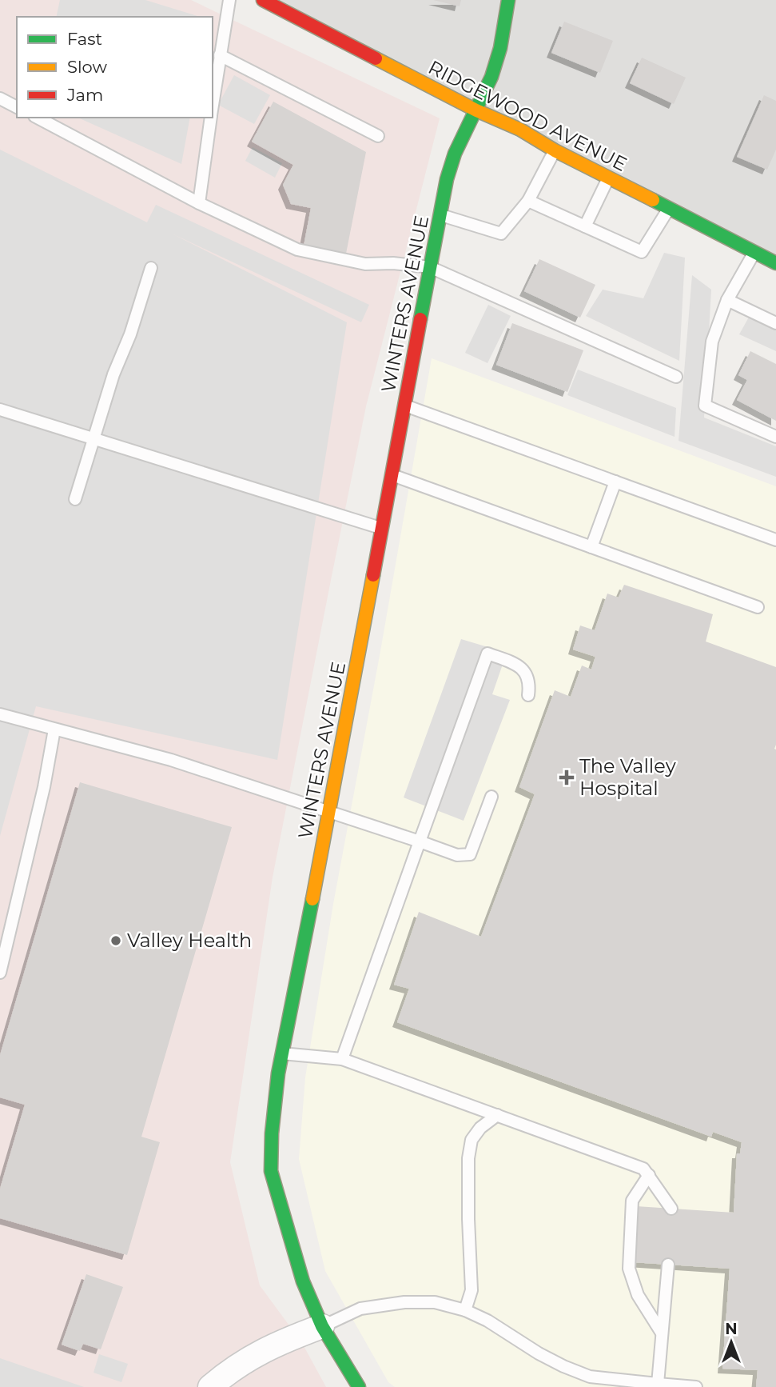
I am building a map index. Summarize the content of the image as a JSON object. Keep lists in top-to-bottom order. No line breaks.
{"streets":{"street":["RIDGEWOOD AVENUE","WINTERS AVENUE"]},"crossings":[["RIDGEWOOD AVENUE","WINTERS AVENUE"]],"places":{"health":["The Valley Hospital"],"other":["Valley Health"]},"legend":["Fast","Slow","Jam"],"north":"top"}
